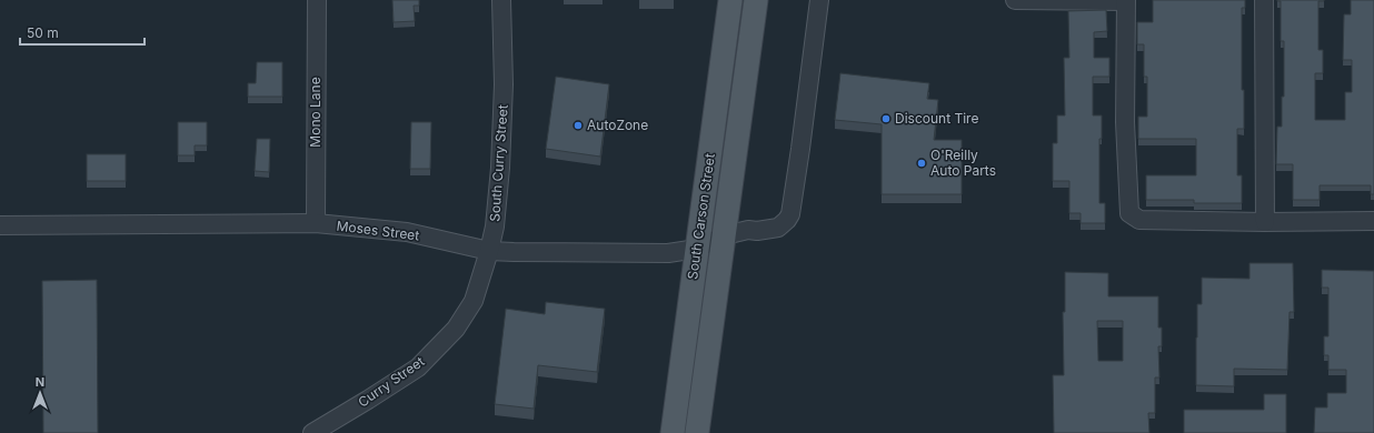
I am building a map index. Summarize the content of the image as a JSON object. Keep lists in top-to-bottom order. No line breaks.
{"streets":{"main road":["South Carson Street"],"street":["Mono Lane","South Curry Street","Moses Street","Curry Street"]},"crossings":[["Mono Lane","Moses Street"],["South Curry Street","Moses Street"],["South Curry Street","Curry Street"],["South Carson Street","Moses Street"]],"places":["Discount Tire","AutoZone","O'Reilly Auto Parts"],"scale_bar":"50 m","north":"top"}
